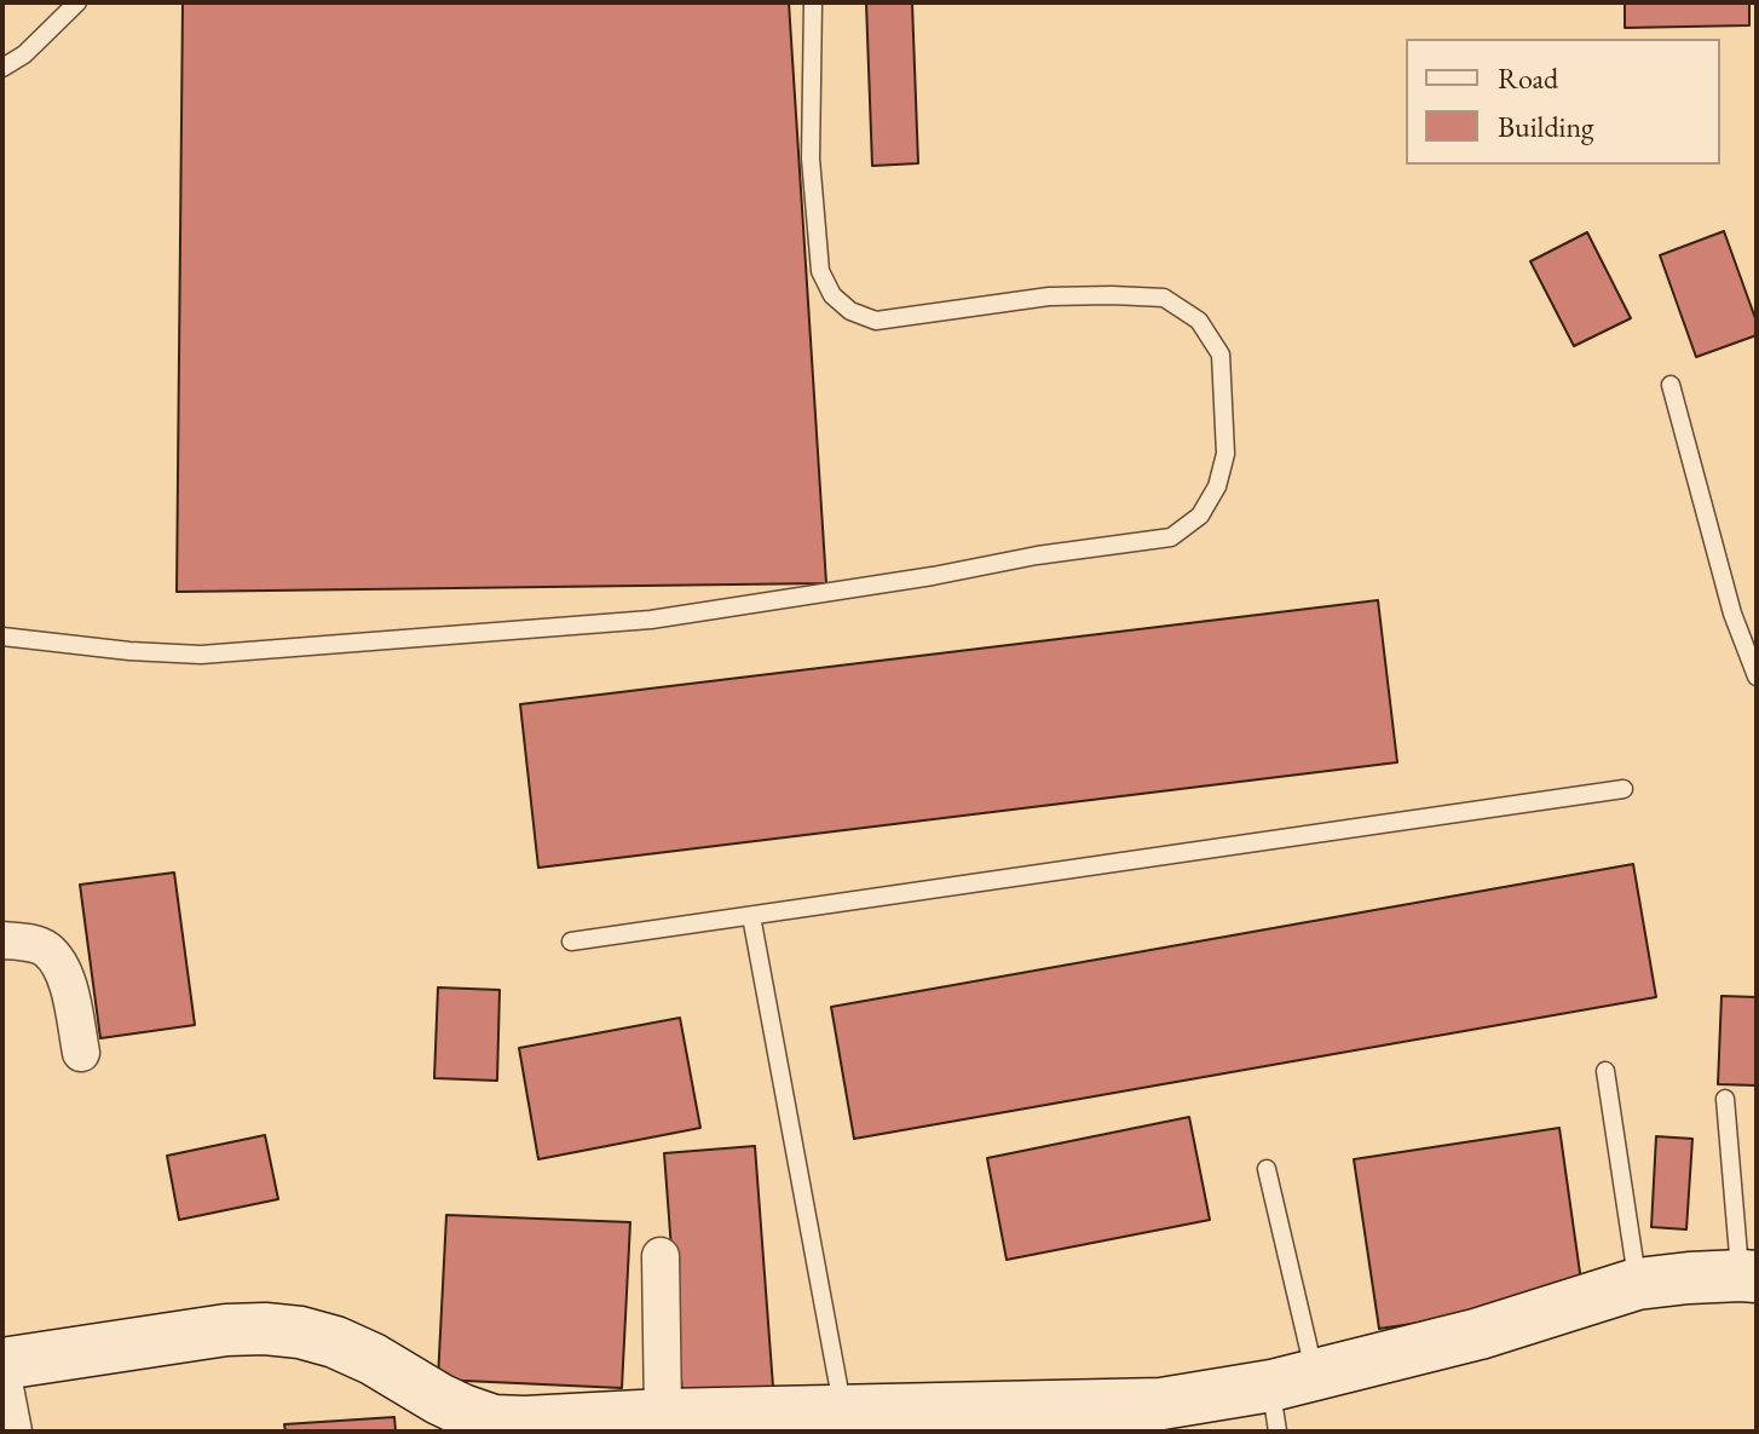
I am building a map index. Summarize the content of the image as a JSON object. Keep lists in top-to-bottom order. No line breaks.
{"legend":["Road","Building"]}
